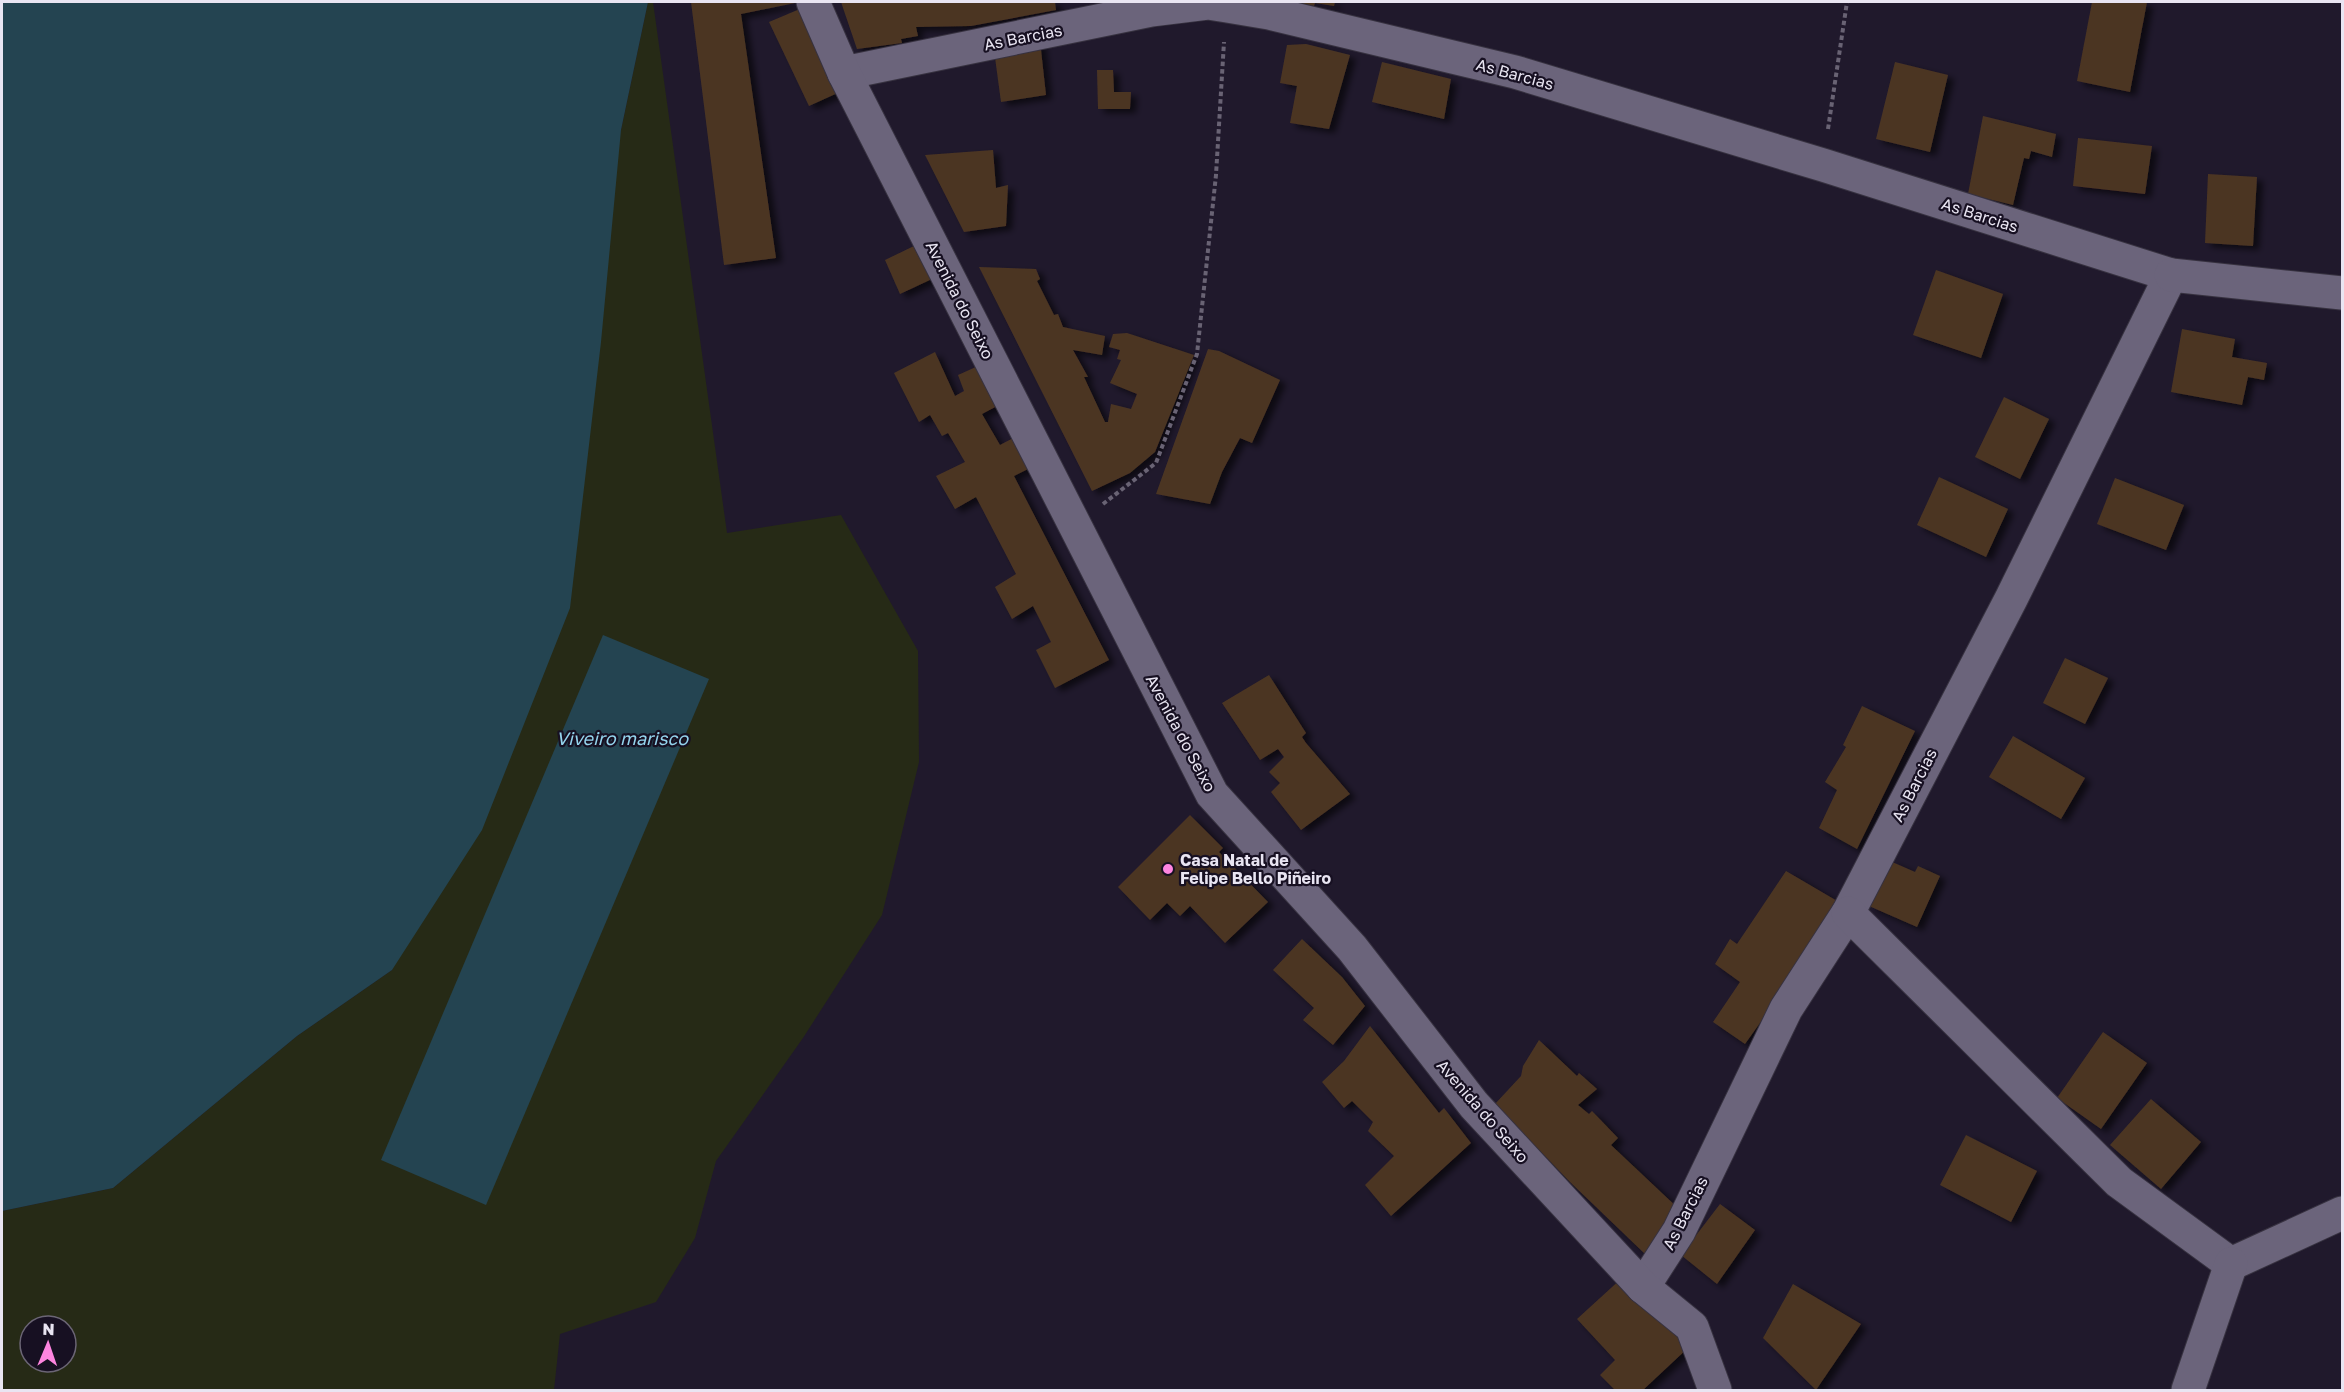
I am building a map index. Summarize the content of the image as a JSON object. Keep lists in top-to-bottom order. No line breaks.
{"streets":{"street":["As Barcias","Avenida do Seixo"]},"crossings":[["As Barcias","Avenida do Seixo"]],"water":["Viveiro marisco"],"places":["Casa Natal de Felipe Bello Piñeiro"],"north":"top"}
